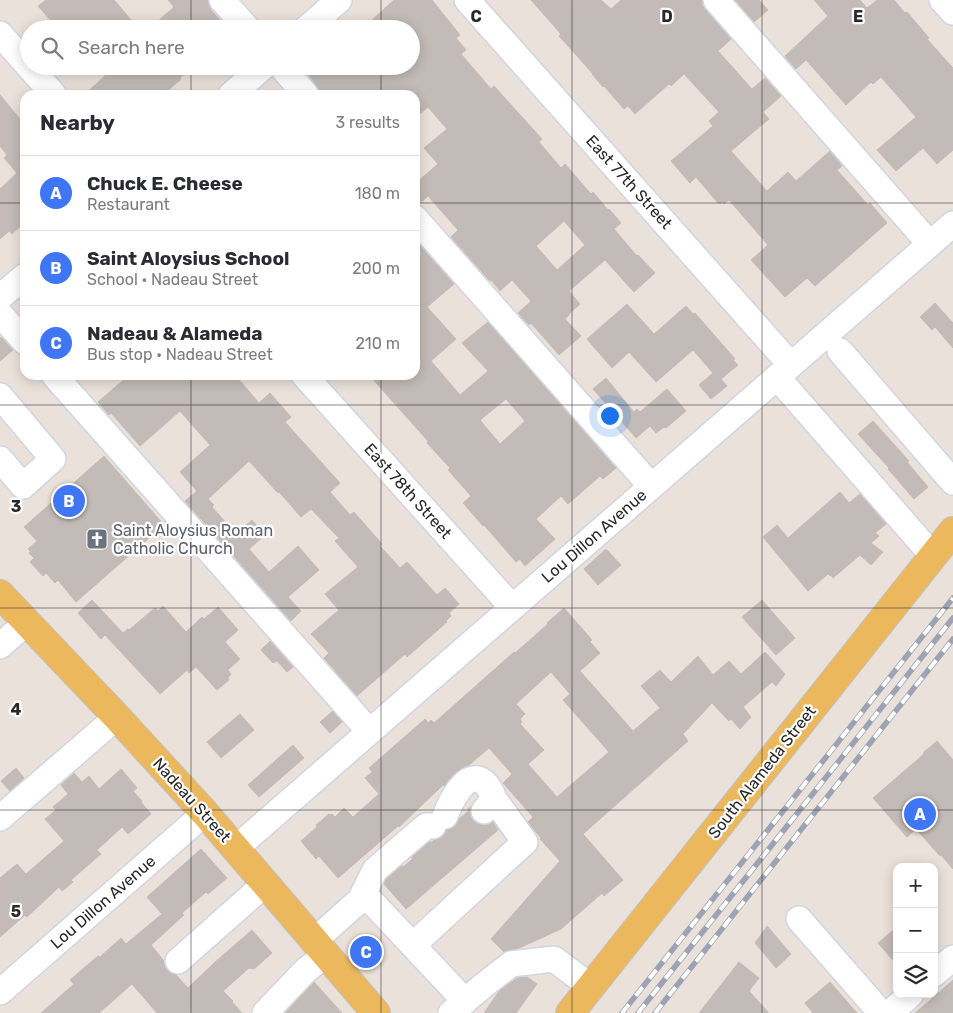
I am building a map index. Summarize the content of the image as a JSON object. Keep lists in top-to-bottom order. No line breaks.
{"streets":{"main road":["South Alameda Street","Nadeau Street"],"street":["East 77th Street","East 78th Street","Lou Dillon Avenue"]},"crossings":[["East 77th Street","Lou Dillon Avenue"],["East 77th Street","South Alameda Street"],["East 78th Street","Lou Dillon Avenue"],["Lou Dillon Avenue","Nadeau Street"]],"places":{"church":["Saint Aloysius Roman Catholic Church"]},"page":{"search":"Search here","heading":["Nearby","3 results"],"list":[{"mark":"A","name":"Chuck E. Cheese","note":"Restaurant","value":"180 m"},{"mark":"B","name":"Saint Aloysius School","note":"School · Nadeau Street","value":"200 m"},{"mark":"C","name":"Nadeau & Alameda","note":"Bus stop · Nadeau Street","value":"210 m"}],"pins":["B","A","C"],"map_buttons":["+","−"]},"grid":{"columns":["C","D","E"],"rows":["3","4","5"]}}
